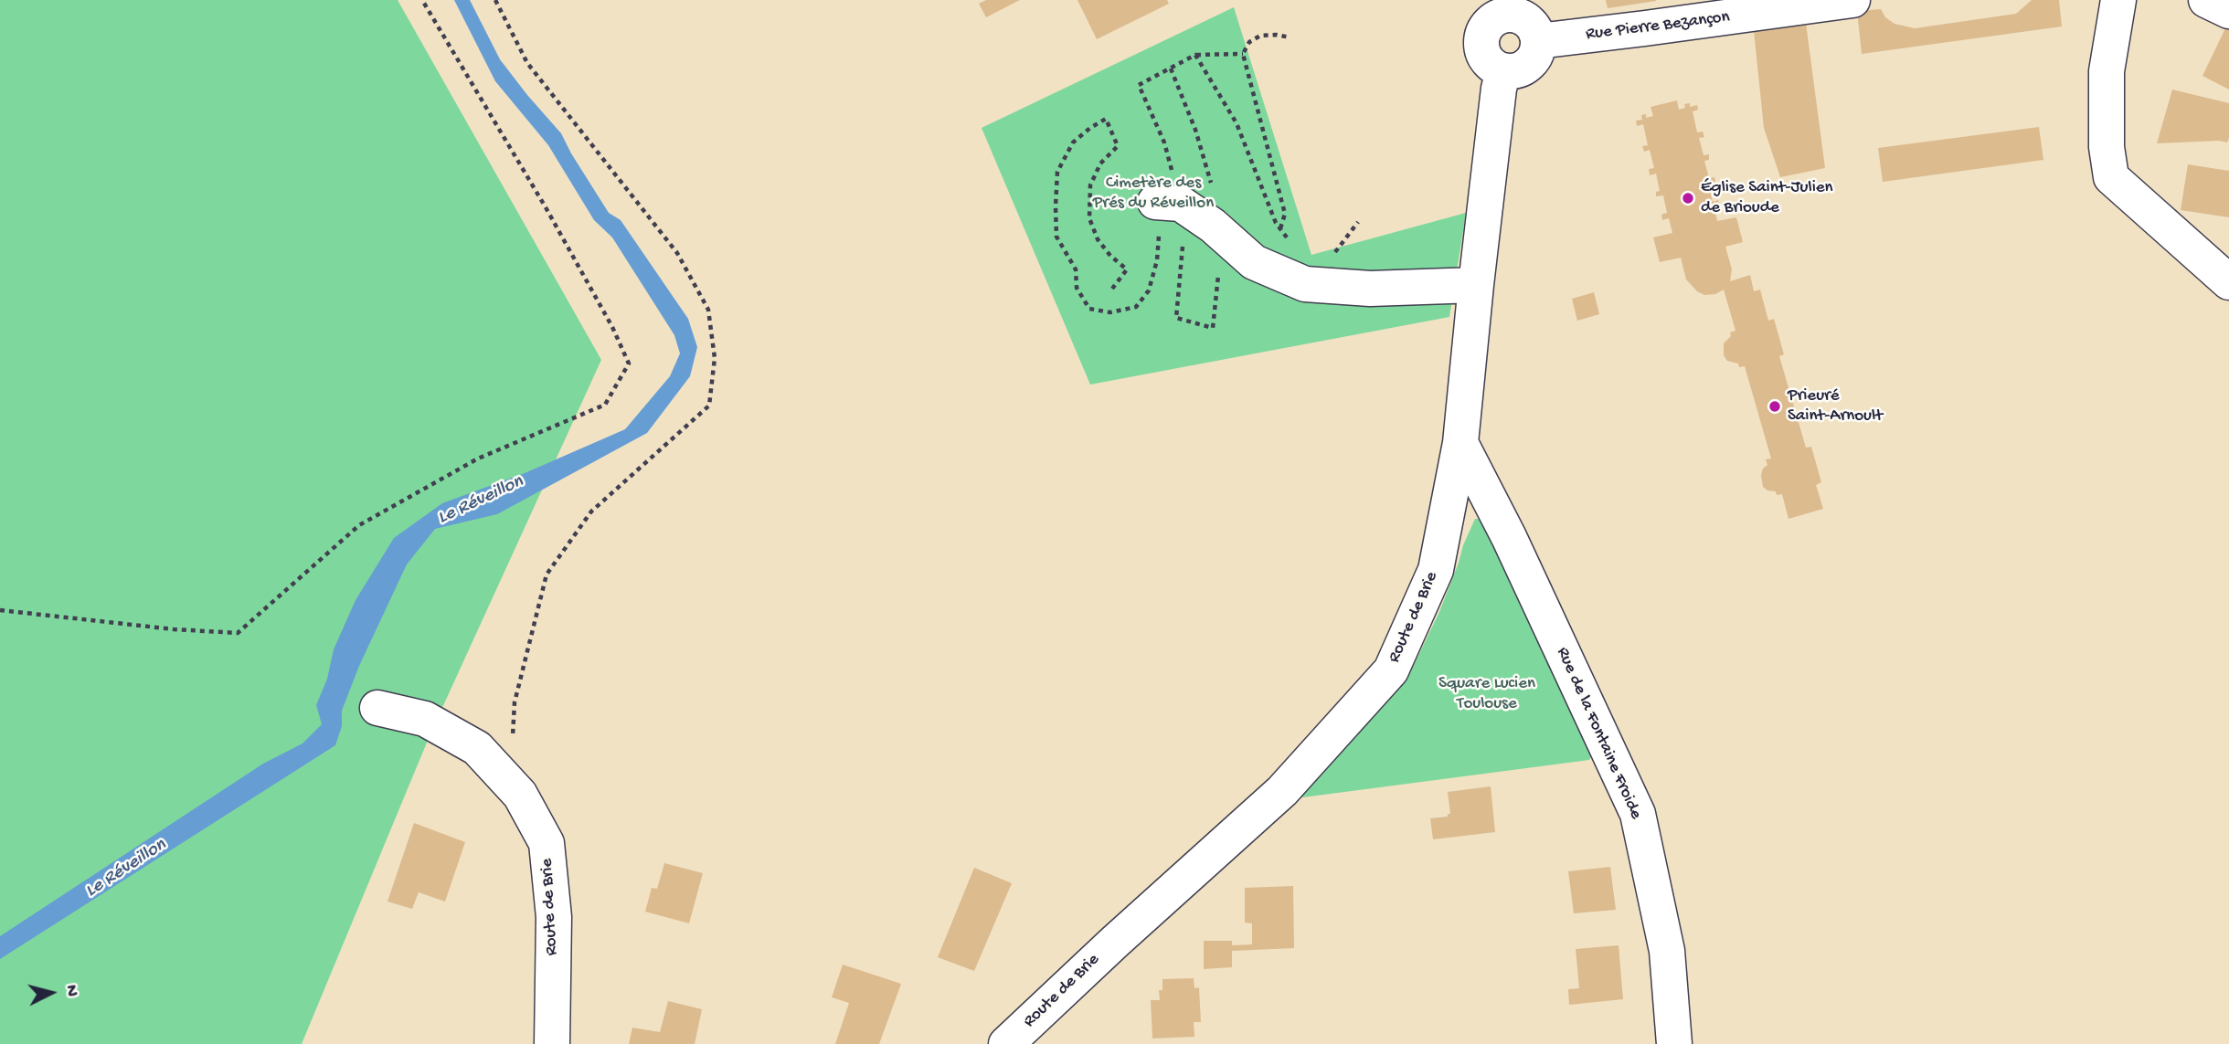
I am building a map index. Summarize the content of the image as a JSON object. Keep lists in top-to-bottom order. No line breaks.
{"streets":{"street":["Rue Pierre Bezançon","Route de Brie","Rue de la Fontaine Froide"]},"crossings":[["Rue Pierre Bezançon","Route de Brie"],["Route de Brie","Rue de la Fontaine Froide"]],"water":["Le Réveillon"],"parks":["Cimetère des Prés du Réveillon","Square Lucien Toulouse"],"places":["Église Saint-Julien de Brioude","Prieuré Saint-Arnoult"],"north":"right"}
